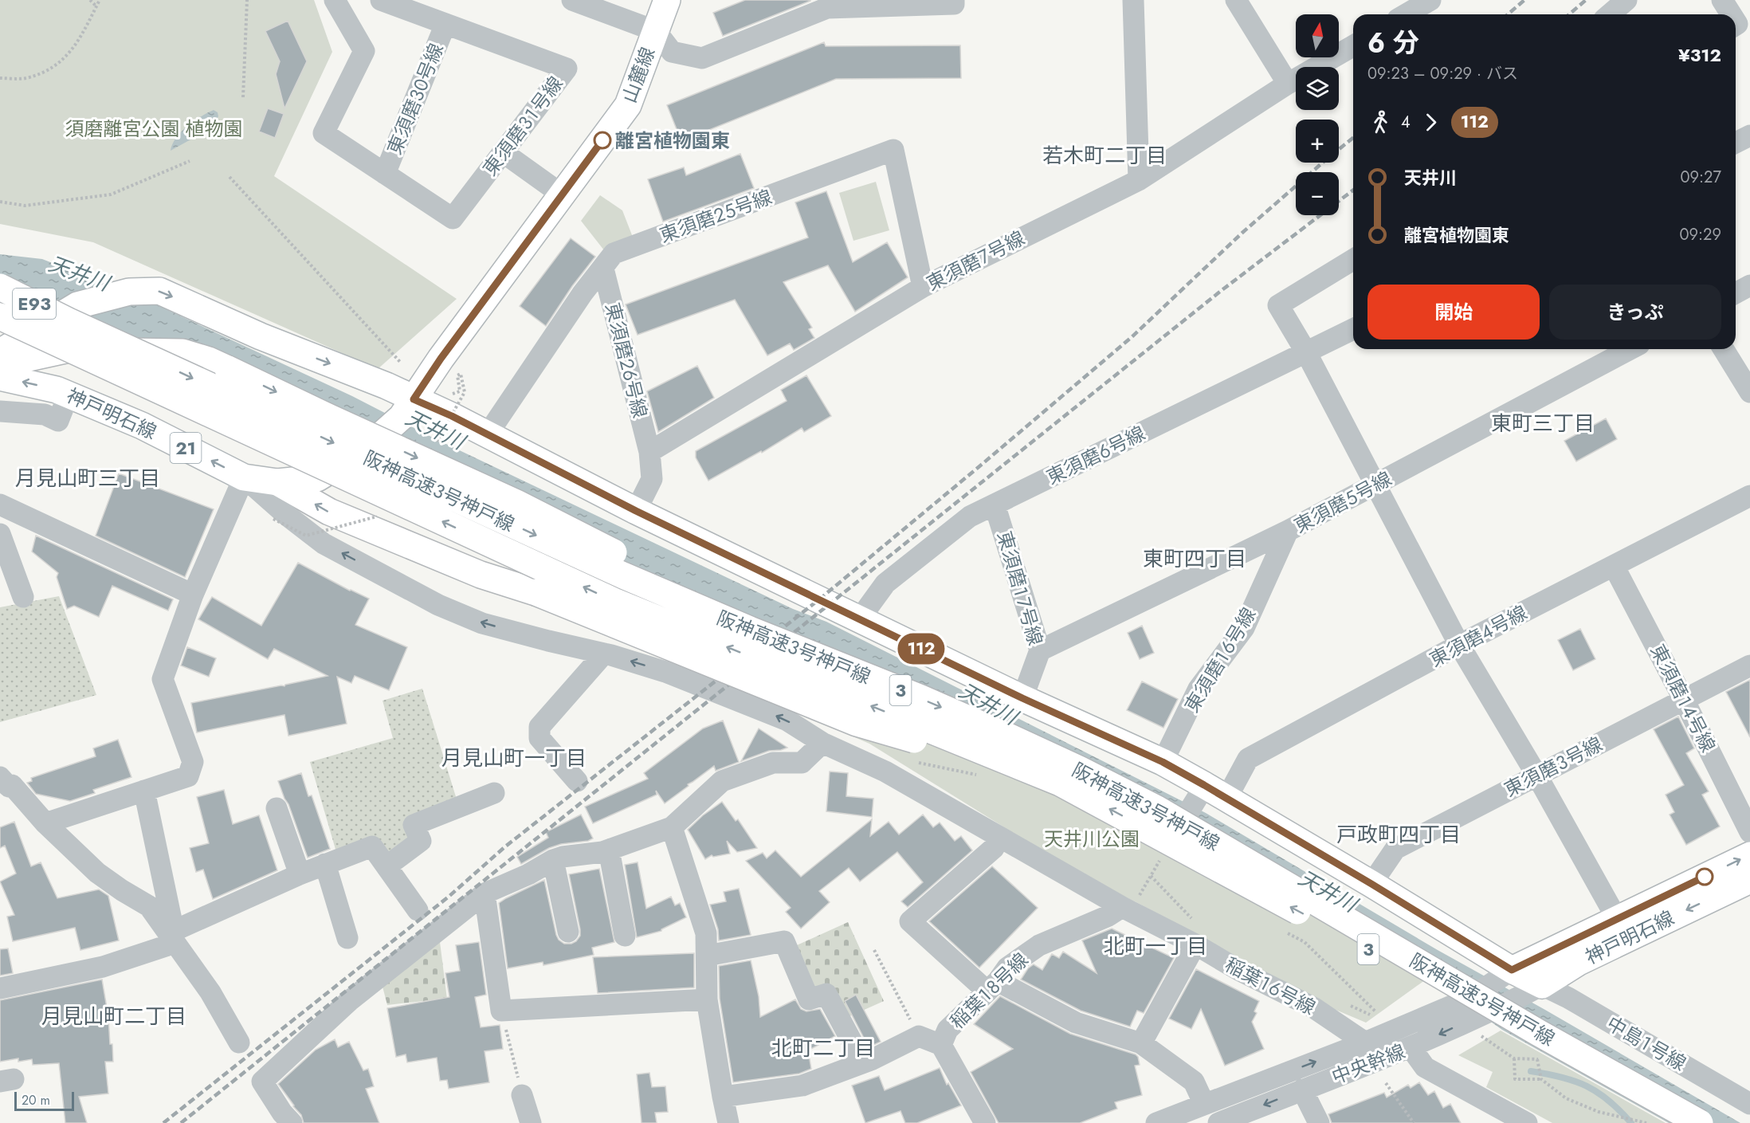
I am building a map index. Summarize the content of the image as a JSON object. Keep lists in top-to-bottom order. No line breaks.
{"streets":{"main road":["山麓線","E93","神戸明石線","21","阪神高速3号神戸線","3"],"street":["東須磨３０号線","東須磨３１号線","東須磨２５号線","東須磨７号線","東須磨２６号線","東須磨６号線","東須磨５号線","東須磨１７号線","東須磨４号線","東須磨１６号線","東須磨１４号線","東須磨３号線","稲葉１６号線","稲葉１８号線","中島１号線","中央幹線"]},"crossings":[["山麓線","神戸明石線"],["東須磨３０号線","東須磨３１号線"],["東須磨２５号線","東須磨７号線"],["東須磨２５号線","東須磨２６号線"],["東須磨７号線","東須磨２６号線"],["E93","阪神高速3号神戸線"],["神戸明石線","稲葉１６号線"],["神戸明石線","中島１号線"],["神戸明石線","中央幹線"],["東須磨６号線","東須磨１７号線"],["東須磨５号線","東須磨１７号線"],["東須磨５号線","東須磨１６号線"],["東須磨４号線","東須磨１４号線"],["東須磨１４号線","東須磨３号線"],["稲葉１６号線","稲葉１８号線"],["稲葉１６号線","中央幹線"],["中島１号線","中央幹線"]],"one_way":["稲葉１６号線"],"districts":["若木町二丁目","東町三丁目","月見山町三丁目","東町四丁目","月見山町一丁目","戸政町四丁目","北町一丁目","月見山町二丁目","北町二丁目"],"water":["天井川"],"parks":["須磨離宮公園 植物園","天井川公園"],"places":["離宮植物園東"],"lines":["bus line 112"],"scale_bar":"20 m","north":"top","page":{"on_map":"112","map_buttons":["+","−"],"heading":["6 分","09:23 – 09:29 · バス","¥312"],"legs":["4","112"],"list":[{"name":"天井川","value":"09:27"},{"name":"離宮植物園東","value":"09:29"}],"buttons":["開始","きっぷ"],"scale":"20 m"}}
